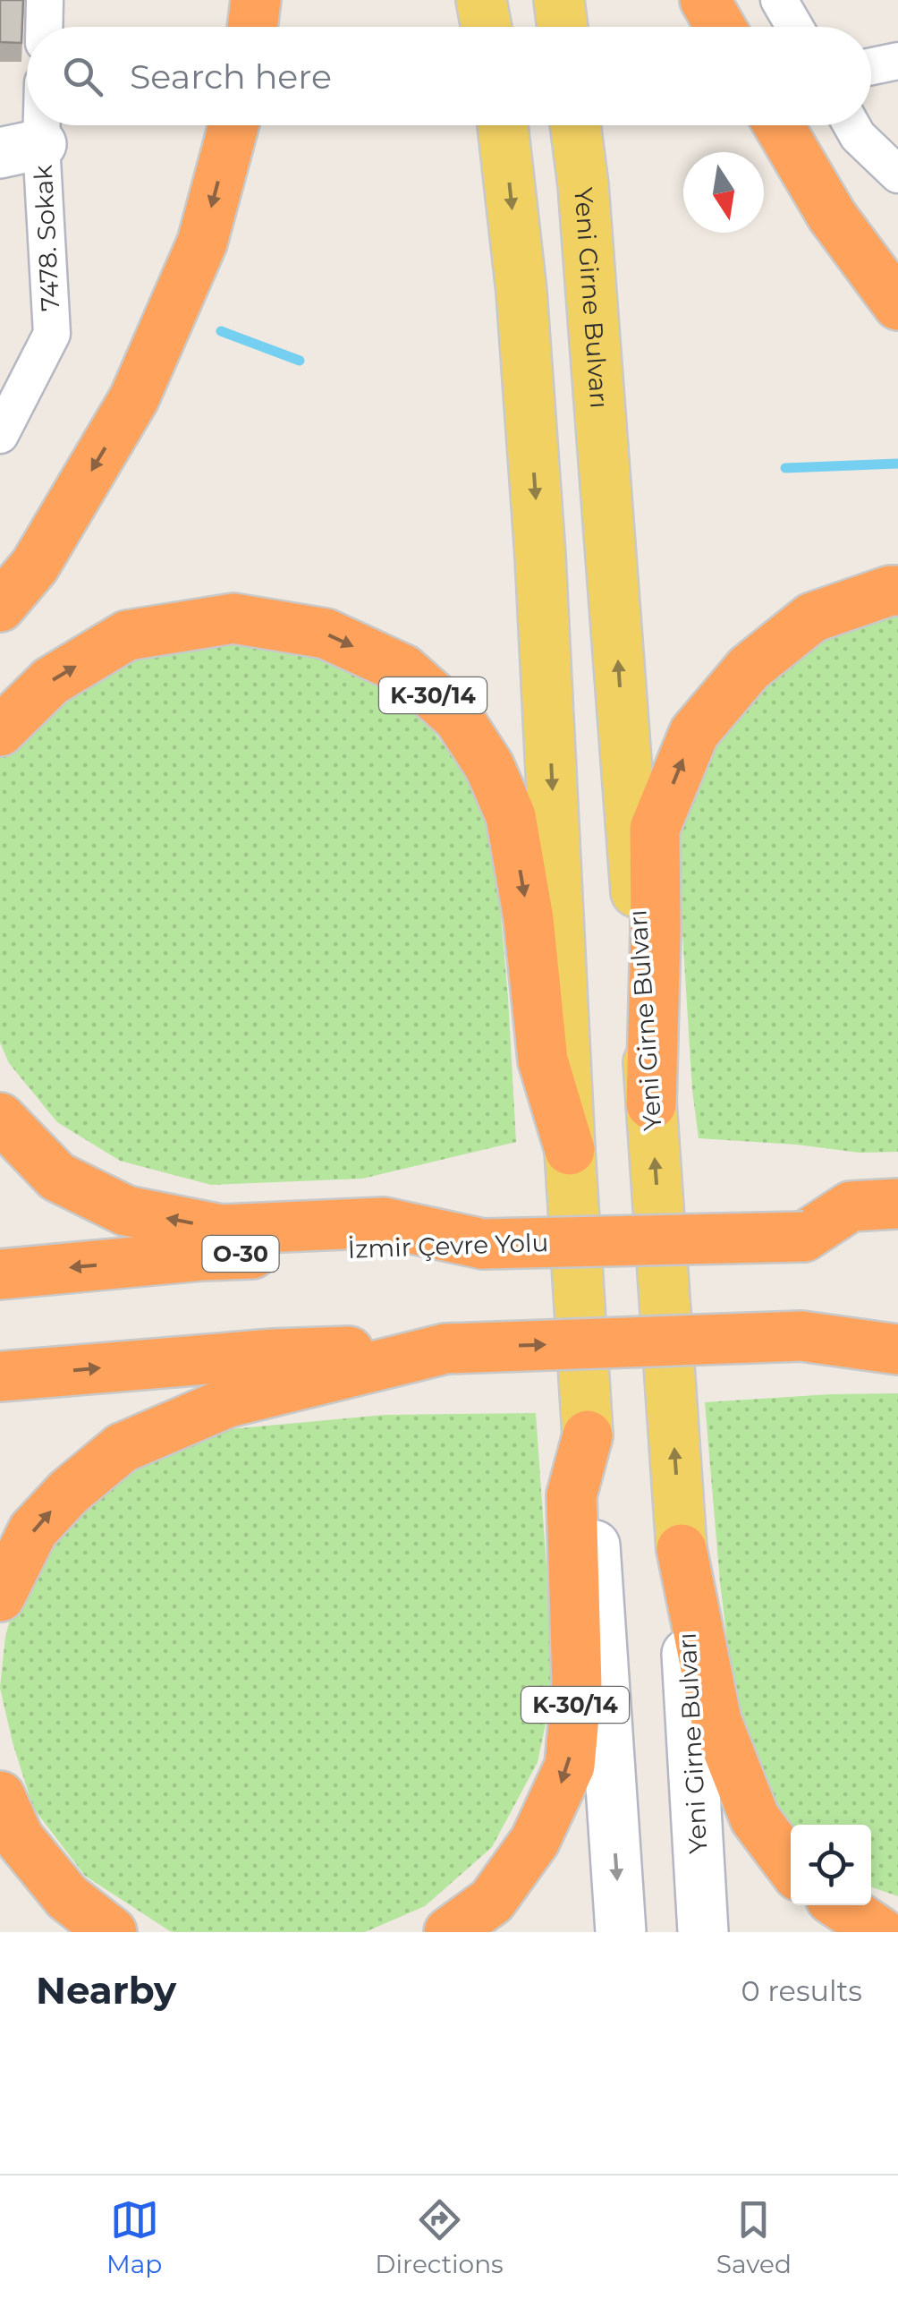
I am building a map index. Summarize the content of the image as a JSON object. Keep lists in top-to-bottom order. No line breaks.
{"streets":{"highway":["K-30/14","İzmir Çevre Yolu","O-30"],"main road":["Yeni Girne Bulvarı"],"street":["7478. Sokak"]},"north":"bottom","page":{"search":"Search here","heading":["Nearby","0 results"],"nav":["Map","Directions","Saved"]}}
